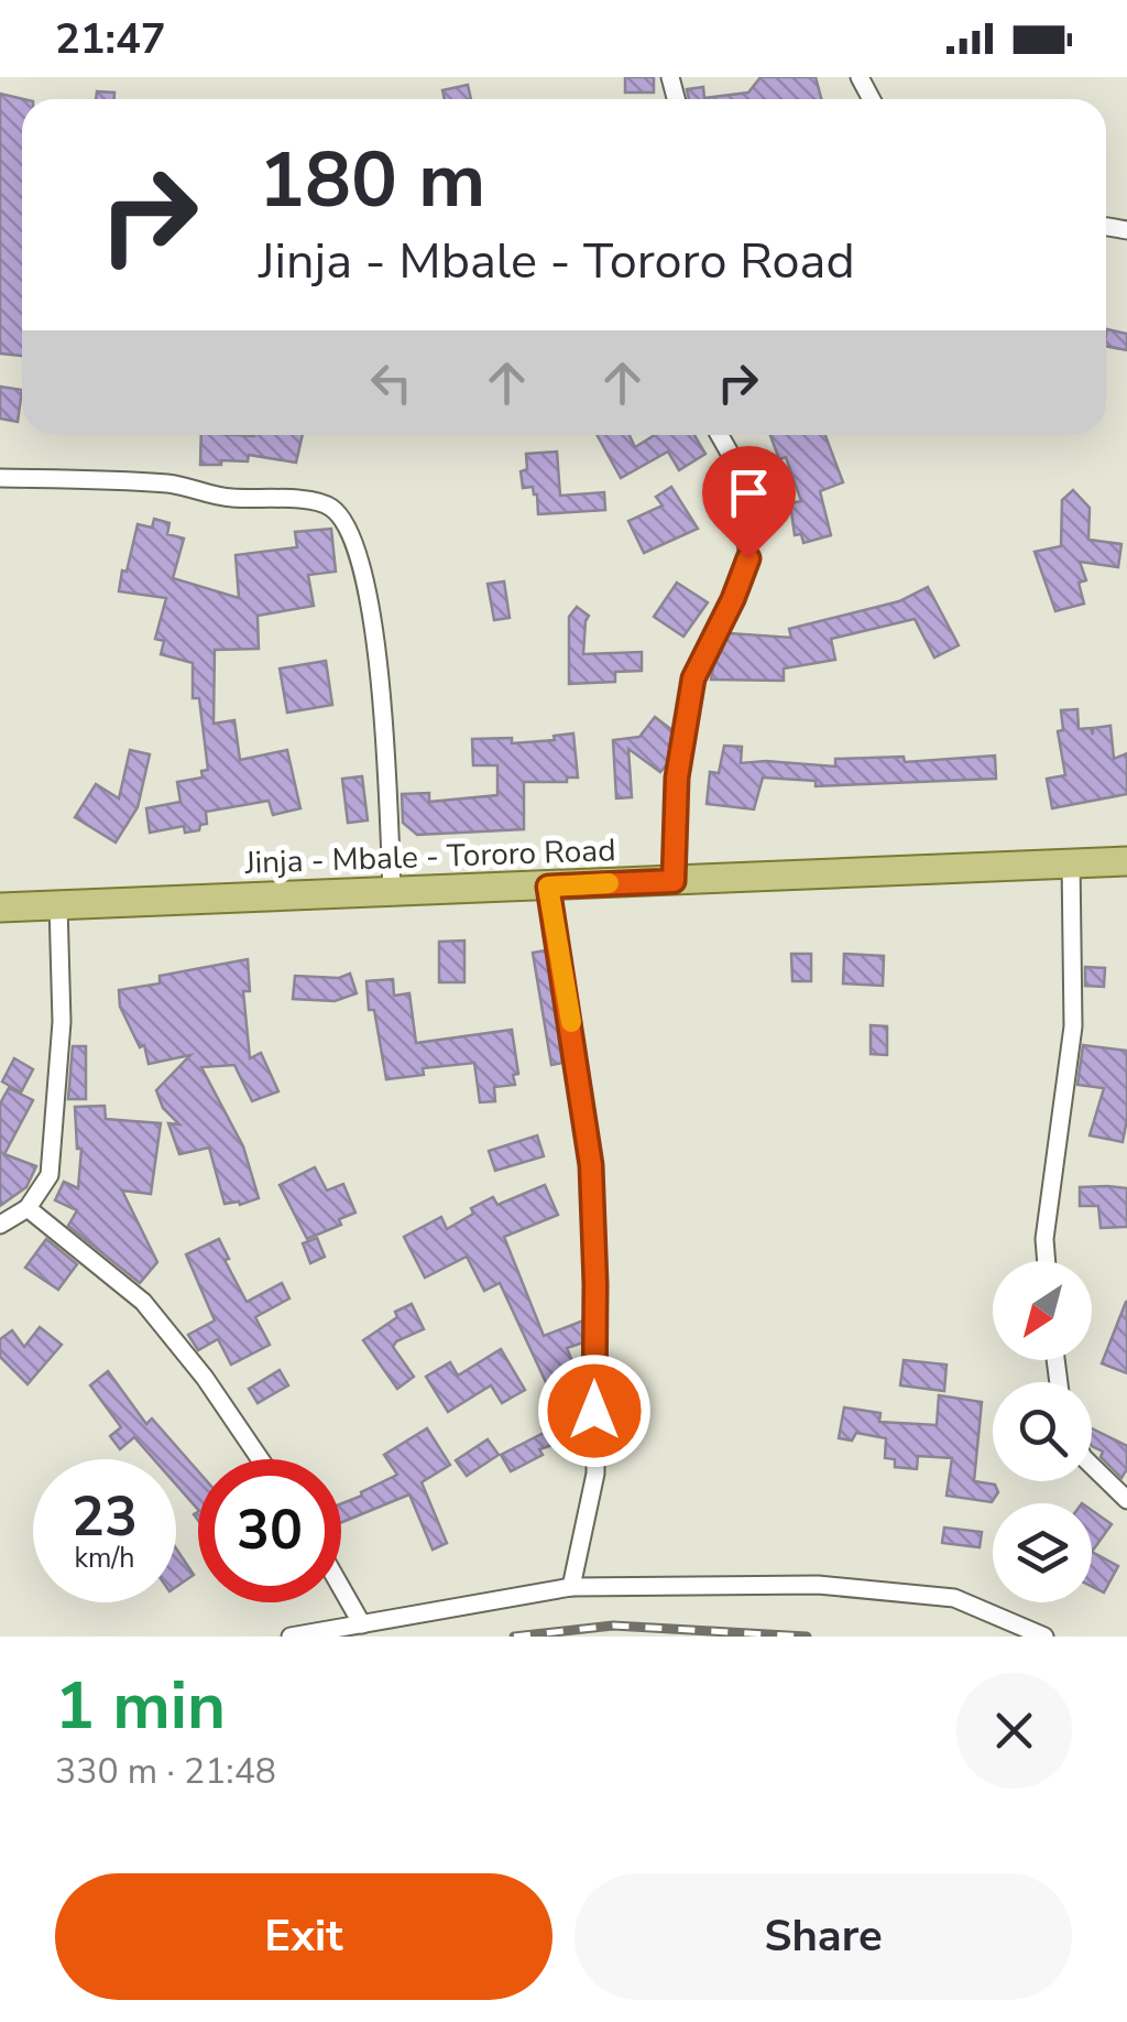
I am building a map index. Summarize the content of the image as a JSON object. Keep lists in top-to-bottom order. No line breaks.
{"streets":{"main road":["Jinja - Mbale - Tororo Road"]},"north":"bottom left","page":{"status":"21:47","turn":["180 m","Jinja - Mbale - Tororo Road"],"speed":"23 km/h","limit":"30","heading":["1 min","330 m · 21:48"],"buttons":["Exit","Share"]}}
